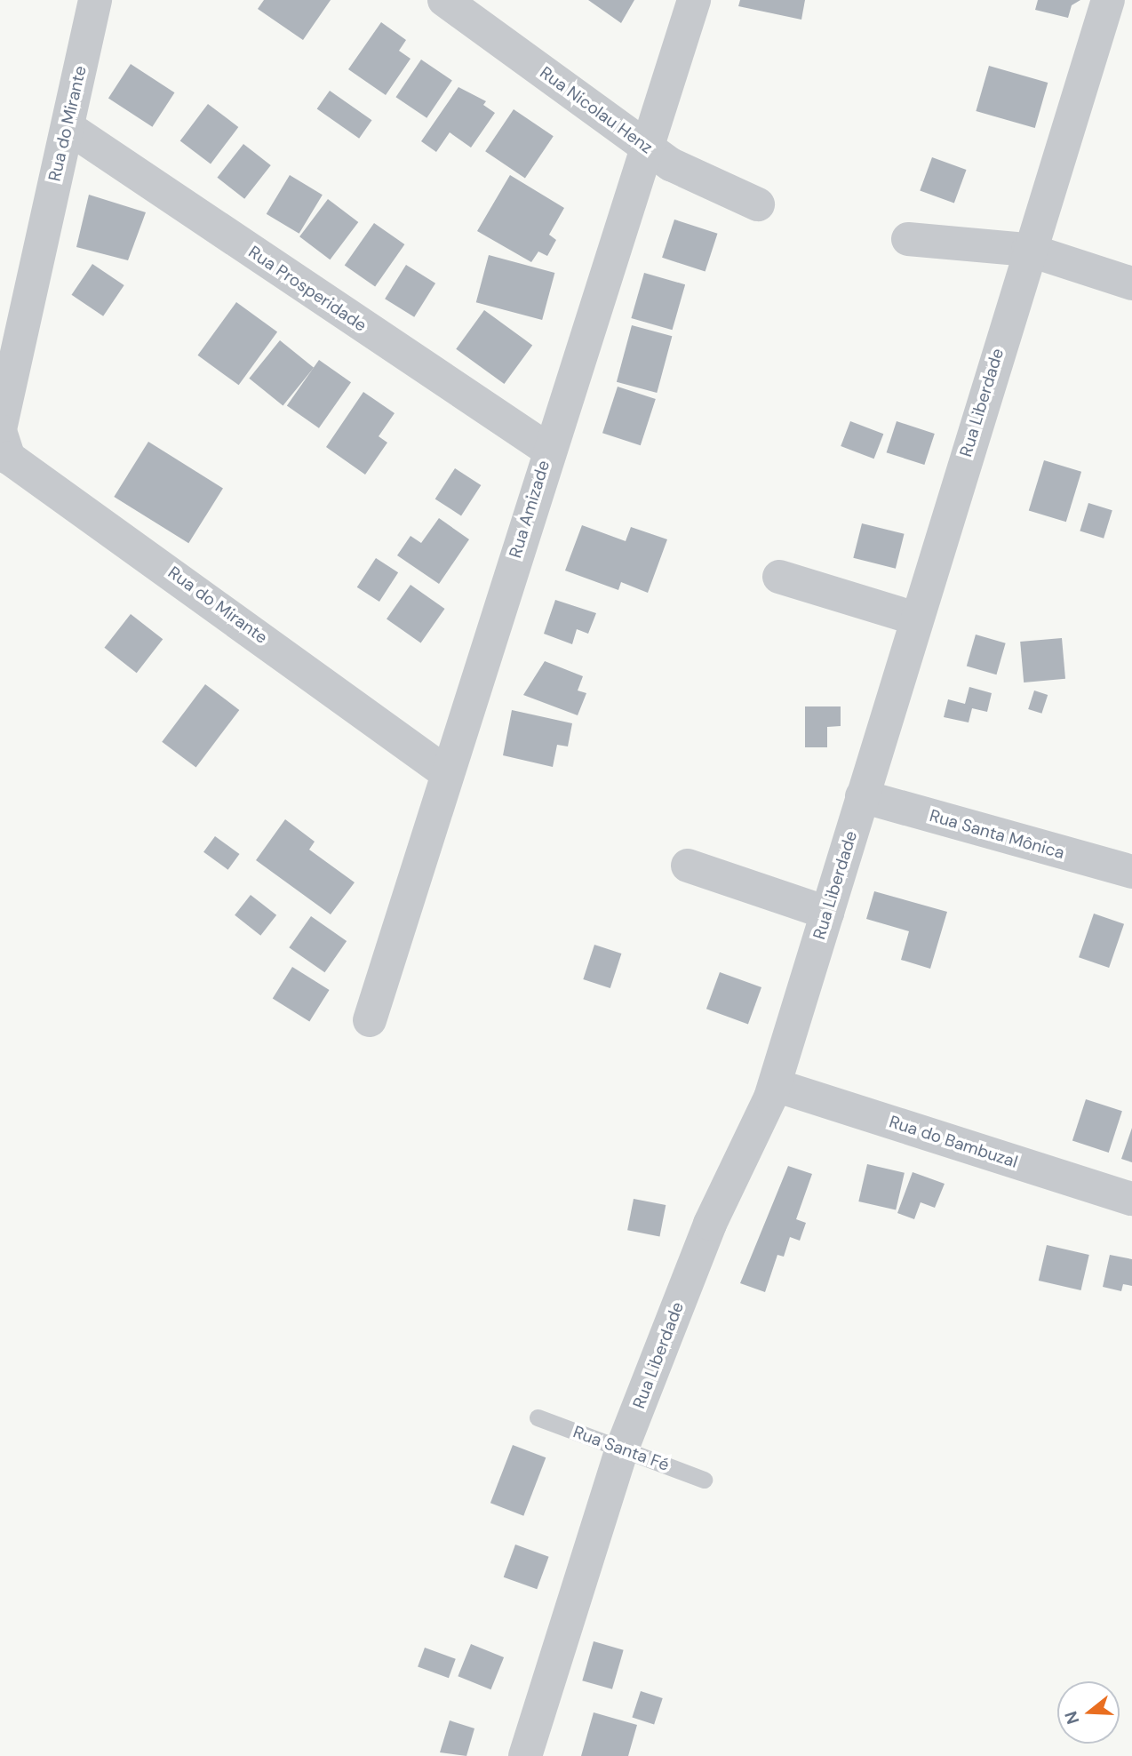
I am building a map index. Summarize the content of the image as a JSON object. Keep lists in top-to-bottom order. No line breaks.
{"streets":{"street":["Rua Nicolau Henz","Rua do Mirante","Rua Prosperidade","Rua Liberdade","Rua Amizade","Rua Santa Mônica","Rua do Bambuzal"],"lane":["Rua Santa Fé"]},"crossings":[["Rua Nicolau Henz","Rua Amizade"],["Rua do Mirante","Rua Prosperidade"],["Rua do Mirante","Rua Amizade"],["Rua Prosperidade","Rua Amizade"],["Rua Liberdade","Rua Santa Mônica"],["Rua Liberdade","Rua do Bambuzal"],["Rua Liberdade","Rua Santa Fé"]],"north":"left"}
